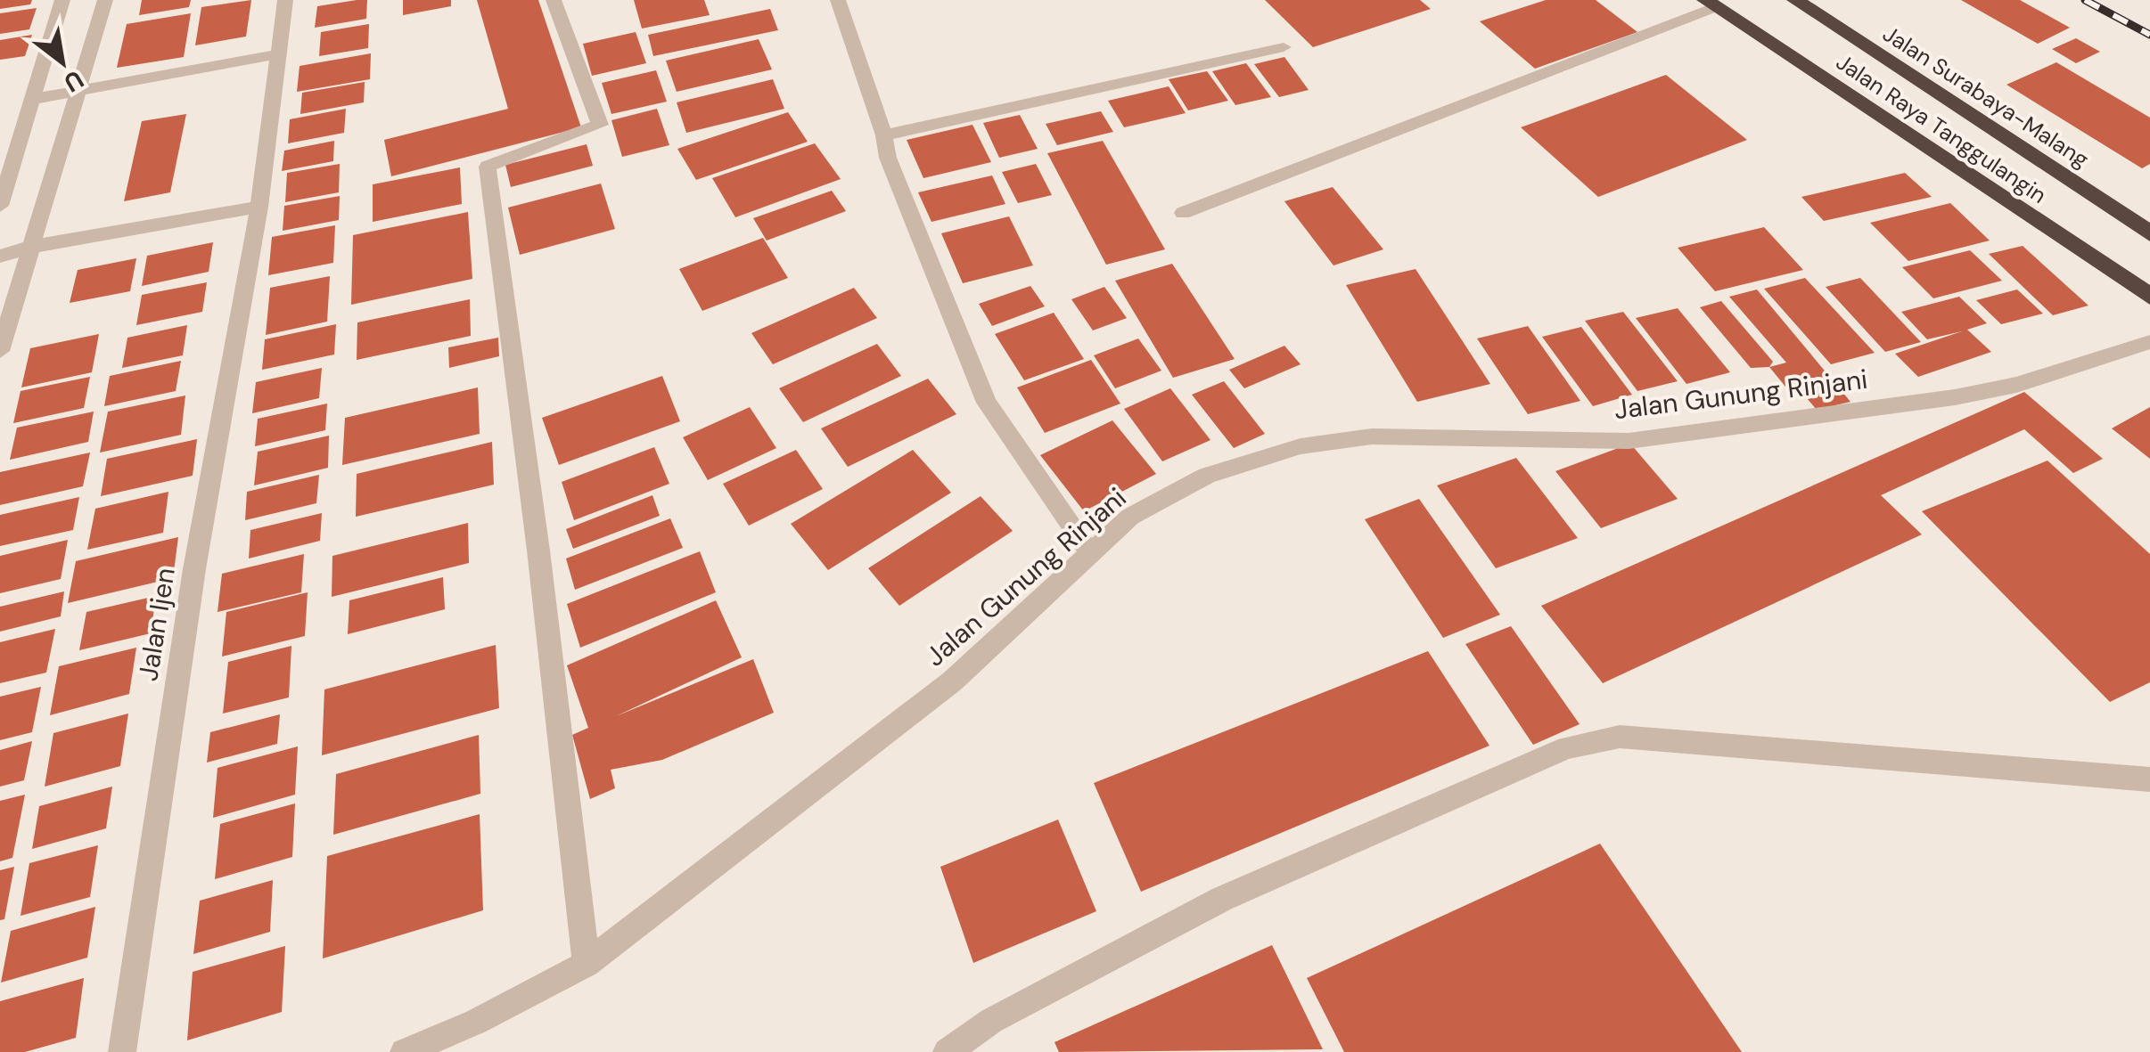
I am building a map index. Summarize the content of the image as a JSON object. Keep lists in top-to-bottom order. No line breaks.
{"streets":{"highway":["Jalan Surabaya-Malang","Jalan Raya Tanggulangin"],"street":["Jalan Gunung Rinjani","Jalan Ijen"]},"north":"bottom right"}
